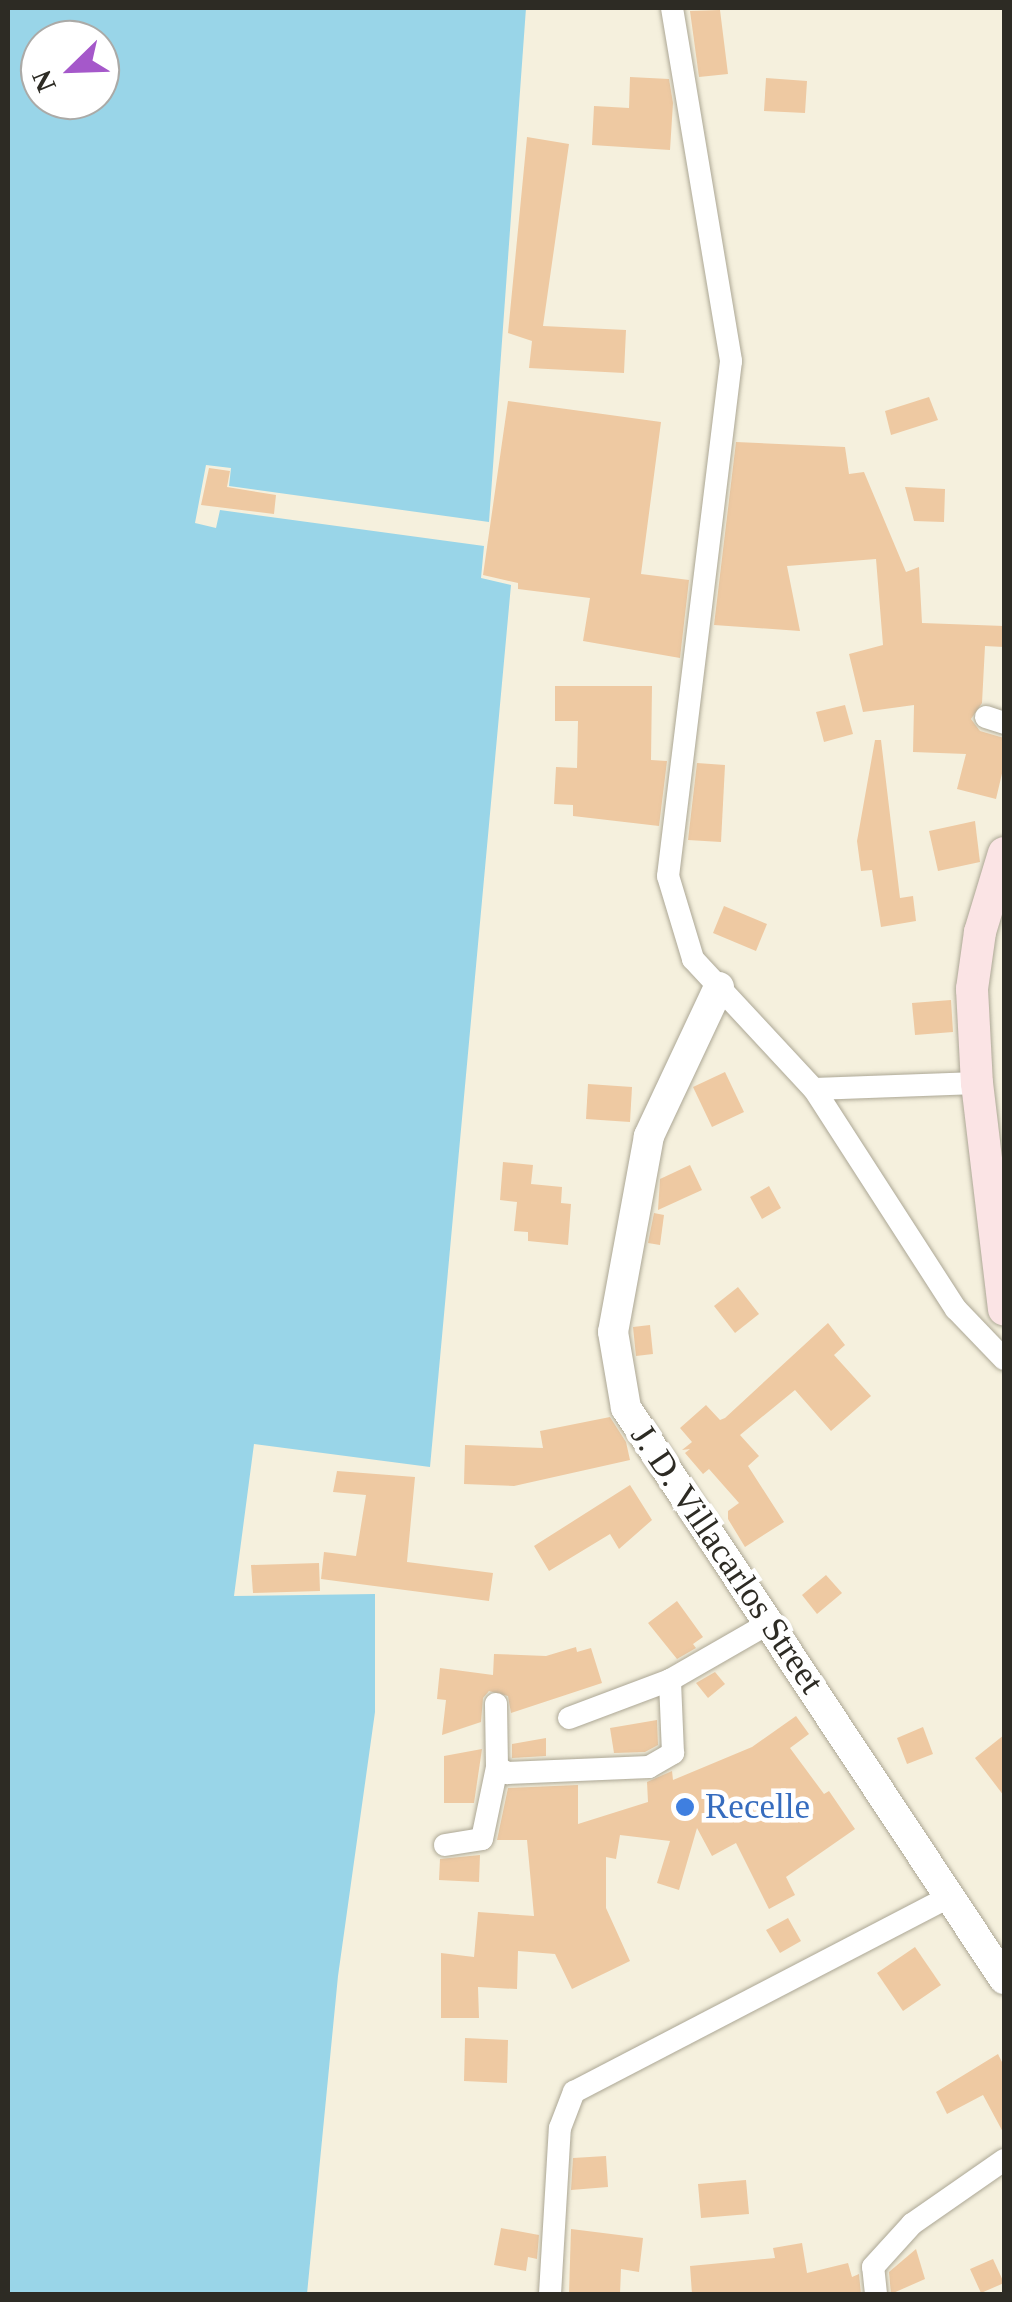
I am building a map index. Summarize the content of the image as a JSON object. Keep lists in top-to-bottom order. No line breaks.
{"streets":{"street":["J. D. Villacarlos Street"]},"places":["Recelle"],"north":"bottom left"}
